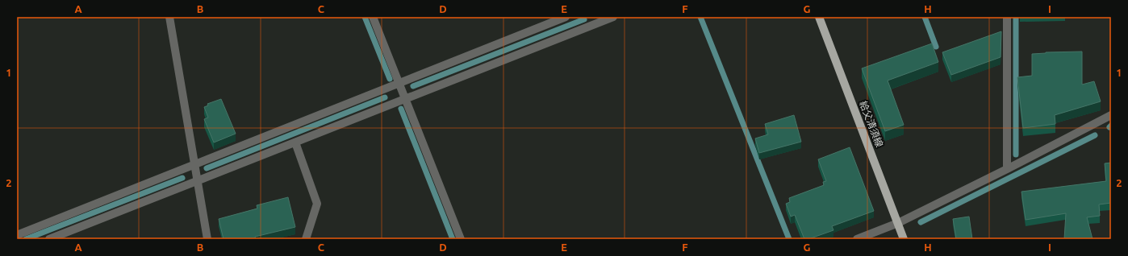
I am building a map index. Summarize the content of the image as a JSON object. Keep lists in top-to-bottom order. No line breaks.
{"streets":{"main road":["給父清須線"]},"grid":{"columns":["A","B","C","D","E","F","G","H","I"],"rows":["1","2"]}}
